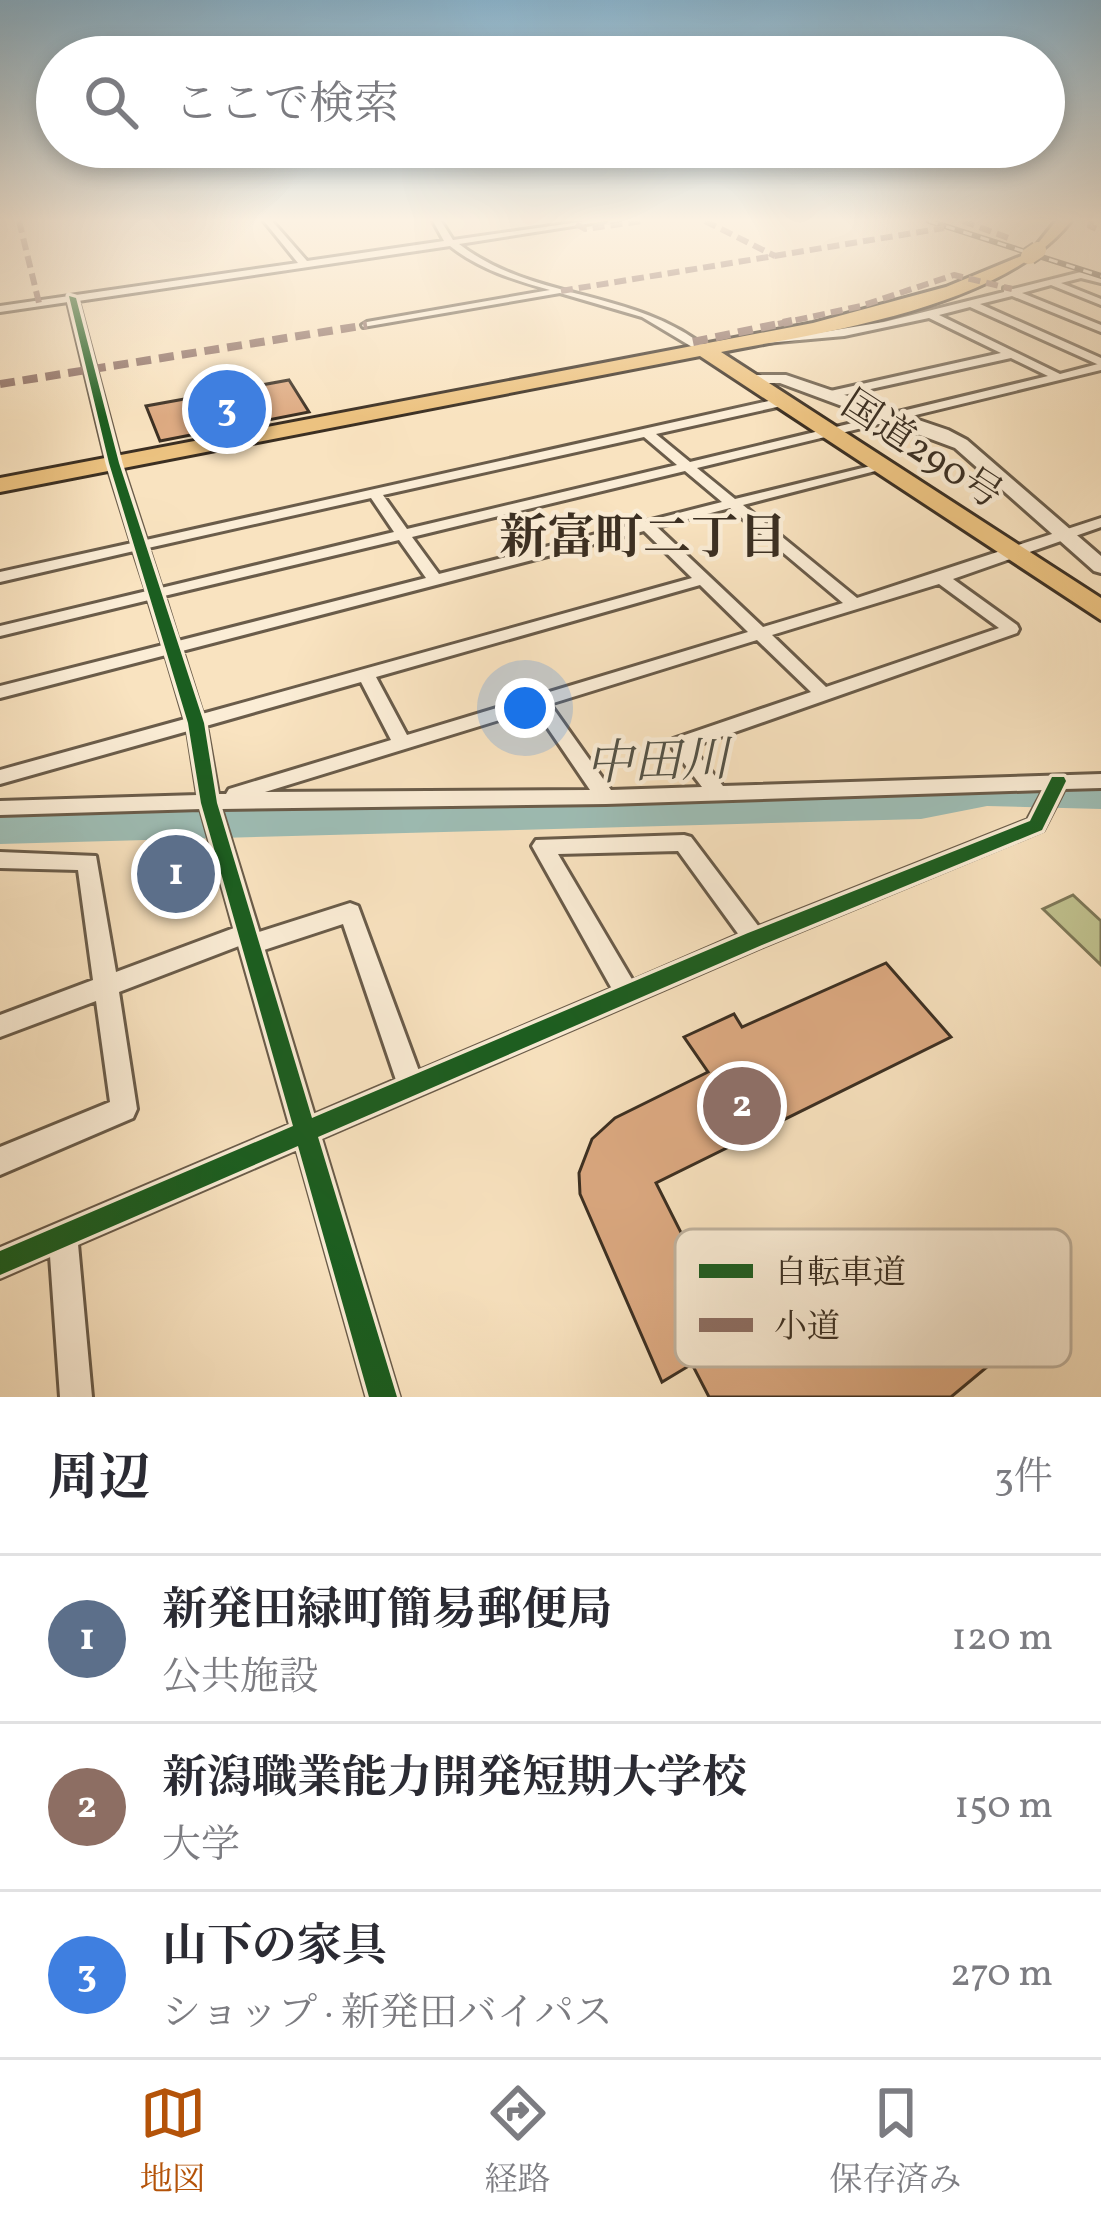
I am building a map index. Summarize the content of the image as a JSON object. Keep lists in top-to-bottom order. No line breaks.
{"streets":{"highway":["国道290号"]},"districts":["新富町二丁目"],"water":["中田川"],"legend":["自転車道","小道"],"page":{"search":"ここで検索","pins":["3","1","2"],"heading":["周辺","3件"],"list":[{"mark":"1","name":"新発田緑町簡易郵便局","note":"公共施設","value":"120 m"},{"mark":"2","name":"新潟職業能力開発短期大学校","note":"大学","value":"150 m"},{"mark":"3","name":"山下の家具","note":"ショップ · 新発田バイパス","value":"270 m"}],"nav":["地図","経路","保存済み"]}}
